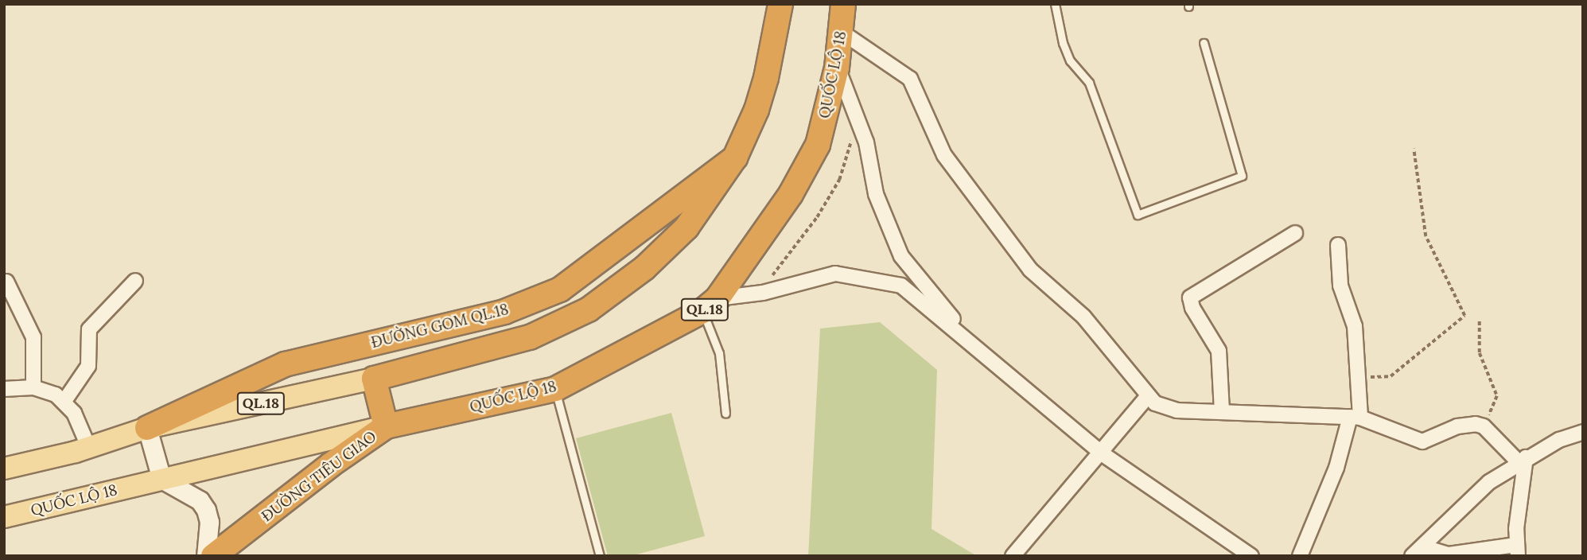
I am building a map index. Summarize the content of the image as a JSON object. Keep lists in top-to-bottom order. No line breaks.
{"streets":{"highway":["QUỐC LỘ 18","QL.18","ĐƯỜNG GOM QL.18","ĐƯỜNG TIÊU GIAO"]},"crossings":[["QUỐC LỘ 18","ĐƯỜNG TIÊU GIAO"],["QL.18","ĐƯỜNG GOM QL.18"],["QL.18","ĐƯỜNG TIÊU GIAO"]]}
